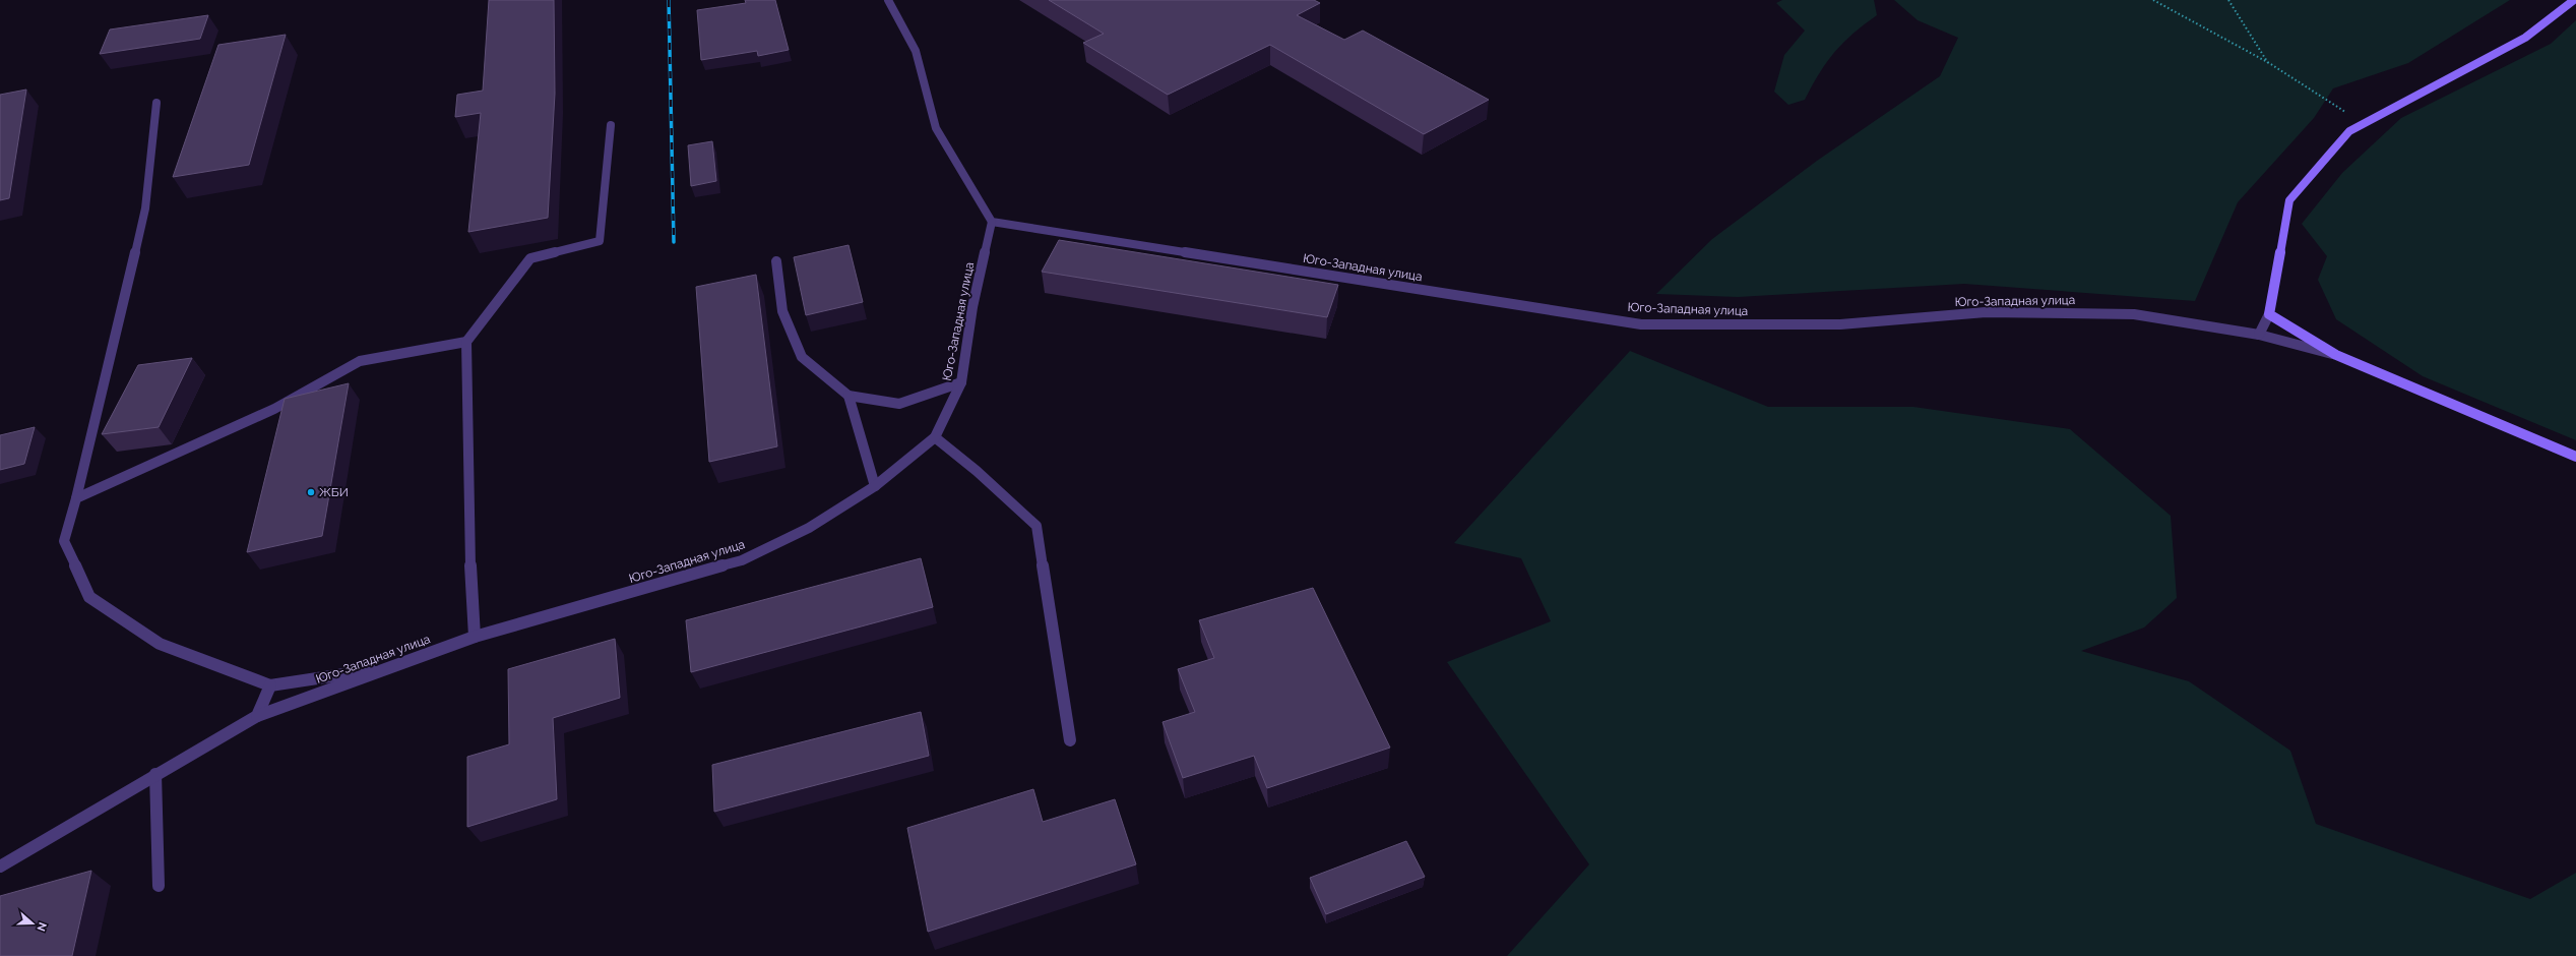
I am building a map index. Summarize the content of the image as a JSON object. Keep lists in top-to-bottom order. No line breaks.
{"streets":{"street":["Юго-Западная улица"]},"places":["ЖБИ"],"north":"right"}
